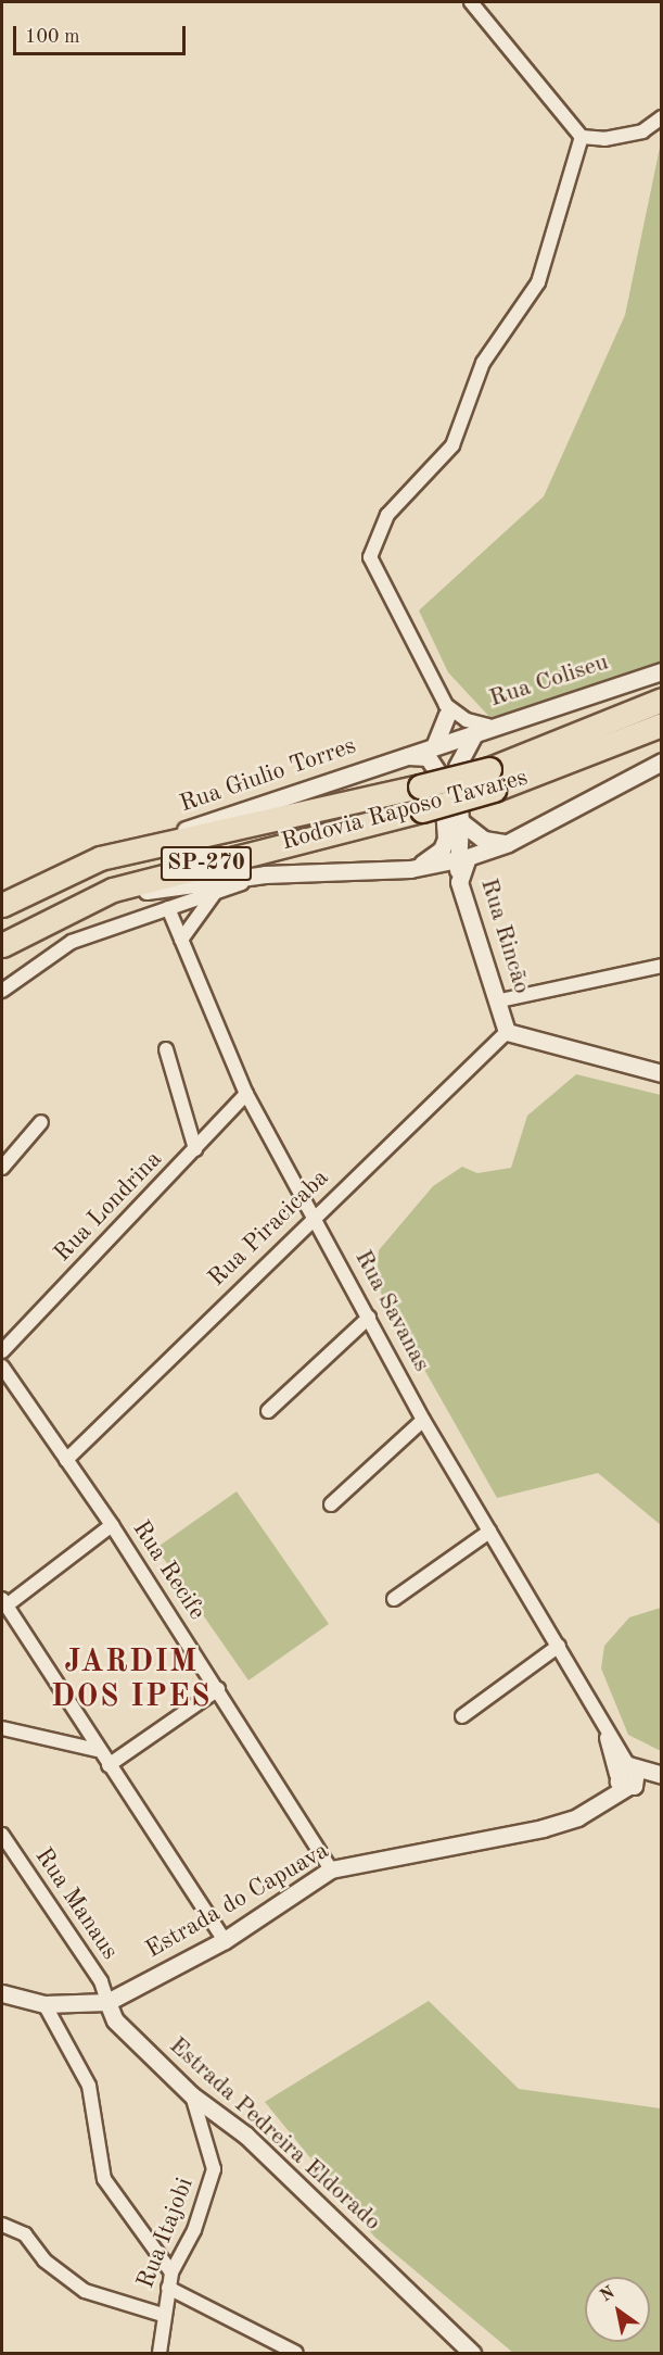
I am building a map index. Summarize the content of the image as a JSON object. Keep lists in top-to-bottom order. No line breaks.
{"streets":{"highway":["Rodovia Raposo Tavares","SP-270"],"street":["Rua Coliseu","Rua Giulio Torres","Rua Rincão","Rua Londrina","Rua Piracicaba","Rua Savanas","Rua Recife","Estrada do Capuava","Rua Manaus","Estrada Pedreira Eldorado","Rua Itajobi"]},"crossings":[["Rua Coliseu","Rua Giulio Torres"],["Rua Coliseu","Rua Rincão"],["Rua Giulio Torres","Rodovia Raposo Tavares"],["Rua Giulio Torres","Rua Rincão"],["Rua Rincão","Rua Piracicaba"],["Rua Londrina","Rua Savanas"],["Rua Piracicaba","Rua Savanas"],["Rua Piracicaba","Rua Recife"],["Rua Savanas","Estrada do Capuava"],["Rua Recife","Estrada do Capuava"],["Estrada do Capuava","Rua Manaus"],["Estrada do Capuava","Estrada Pedreira Eldorado"],["Rua Manaus","Estrada Pedreira Eldorado"],["Estrada Pedreira Eldorado","Rua Itajobi"]],"districts":["JARDIM DOS IPES"],"scale_bar":"100 m","north":"top left"}
